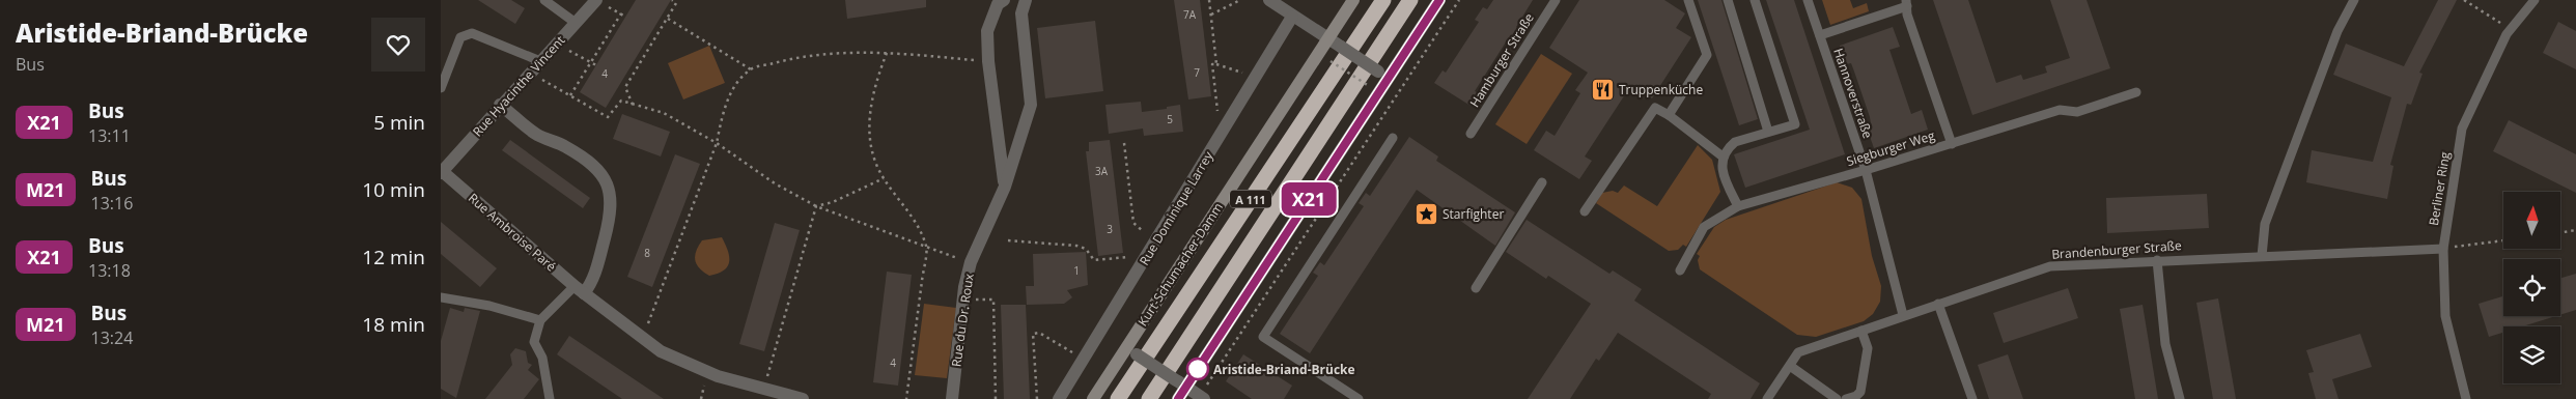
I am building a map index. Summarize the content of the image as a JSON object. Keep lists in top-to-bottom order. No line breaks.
{"streets":{"highway":["A 111"],"main road":["Kurt-Schumacher-Damm"],"street":["Rue Hyacinthe Vincent","Rue Dominique Larrey","Rue Ambroise Paré","Rue du Dr. Roux"],"lane":["Hamburger Straße","Hannoverstraße","Siegburger Weg","Berliner Ring","Brandenburger Straße"]},"crossings":[["Rue Hyacinthe Vincent","Rue Ambroise Paré"],["Hannoverstraße","Siegburger Weg"],["Hannoverstraße","Brandenburger Straße"],["Berliner Ring","Brandenburger Straße"]],"places":{"restaurant":["Truppenküche"],"place":["Starfighter"],"other":["Aristide-Briand-Brücke"]},"lines":["bus line X21"],"house_numbers":["7A","7","4","5","3A","3","8","1","4"],"north":"top","page":{"heading":["Aristide-Briand-Brücke","Bus"],"on_map":"X21","list":[{"mark":"X21","name":"Bus","note":"13:11","value":"5 min"},{"mark":"M21","name":"Bus","note":"13:16","value":"10 min"},{"mark":"X21","name":"Bus","note":"13:18","value":"12 min"},{"mark":"M21","name":"Bus","note":"13:24","value":"18 min"}]}}
